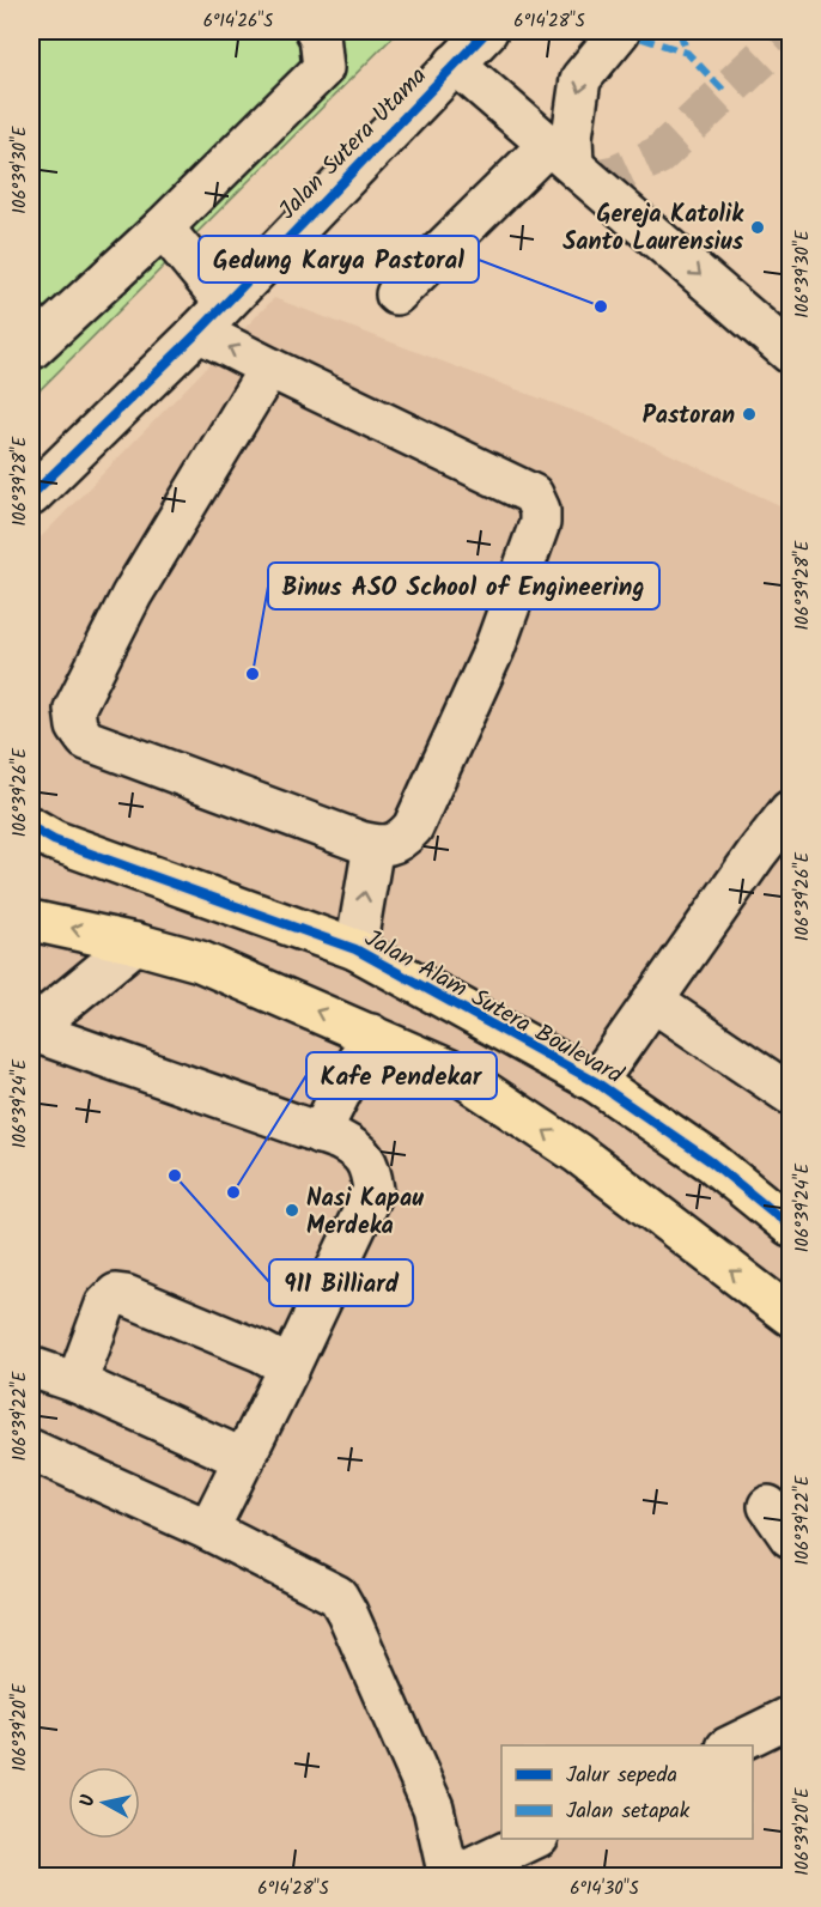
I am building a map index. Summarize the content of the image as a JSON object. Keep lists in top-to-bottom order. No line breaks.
{"streets":{"main road":["Jalan Alam Sutera Boulevard"],"street":["Jalan Sutera Utama"]},"places":["Gereja Katolik Santo Laurensius","Gedung Karya Pastoral","Pastoran","Binus ASO School of Engineering","911 Billiard","Kafe Pendekar","Nasi Kapau Merdeka"],"legend":["Jalur sepeda","Jalan setapak"],"north":"left","coordinates":["6°14'26\"S","6°14'28\"S","106°39'30\"E","106°39'28\"E","106°39'26\"E","106°39'24\"E","106°39'22\"E","106°39'20\"E","6°14'30\"S"]}
